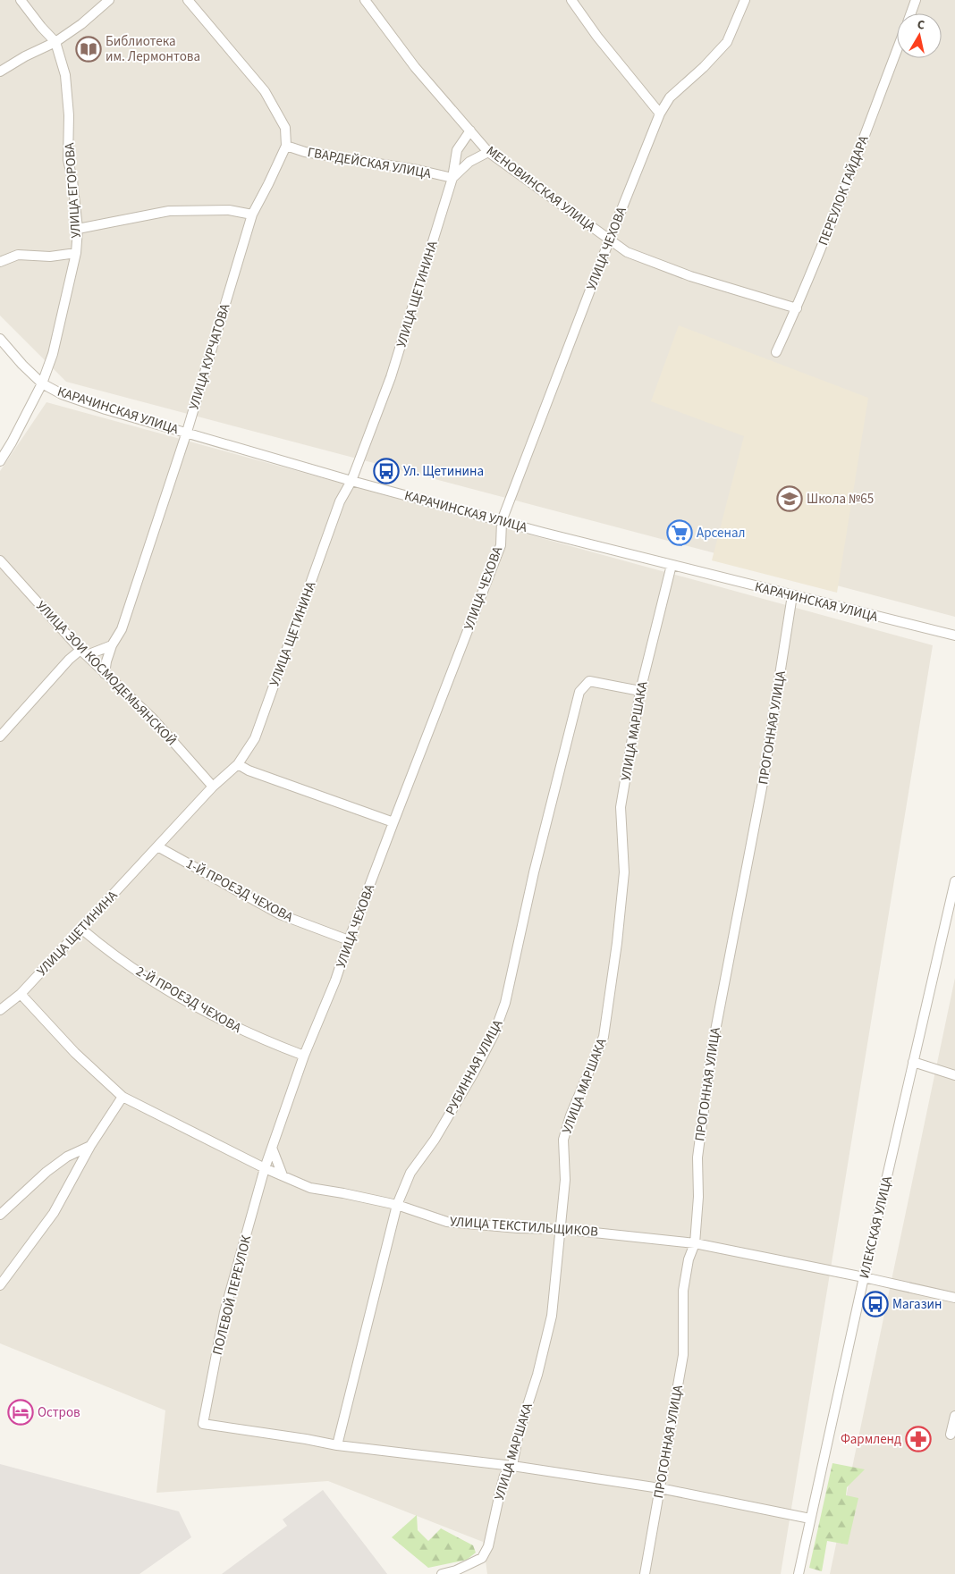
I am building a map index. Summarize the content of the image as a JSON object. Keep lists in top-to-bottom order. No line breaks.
{"streets":{"street":["ГВАРДЕЙСКАЯ УЛИЦА","МЕНОВИНСКАЯ УЛИЦА","УЛИЦА ЕГОРОВА","ПЕРЕУЛОК ГАЙДАРА","УЛИЦА ЧЕХОВА","УЛИЦА ЩЕТИНИНА","УЛИЦА КУРЧАТОВА","КАРАЧИНСКАЯ УЛИЦА","УЛИЦА ЗОИ КОСМОДЕМЬЯНСКОЙ","ПРОГОННАЯ УЛИЦА","УЛИЦА МАРШАКА","1-Й ПРОЕЗД ЧЕХОВА","2-Й ПРОЕЗД ЧЕХОВА","РУБИННАЯ УЛИЦА","УЛИЦА ТЕКСТИЛЬЩИКОВ","ИЛЕКСКАЯ УЛИЦА","ПОЛЕВОЙ ПЕРЕУЛОК"]},"crossings":[["ГВАРДЕЙСКАЯ УЛИЦА","УЛИЦА ЩЕТИНИНА"],["ГВАРДЕЙСКАЯ УЛИЦА","УЛИЦА КУРЧАТОВА"],["МЕНОВИНСКАЯ УЛИЦА","ПЕРЕУЛОК ГАЙДАРА"],["МЕНОВИНСКАЯ УЛИЦА","УЛИЦА ЧЕХОВА"],["МЕНОВИНСКАЯ УЛИЦА","УЛИЦА ЩЕТИНИНА"],["УЛИЦА ЕГОРОВА","КАРАЧИНСКАЯ УЛИЦА"],["УЛИЦА ЧЕХОВА","КАРАЧИНСКАЯ УЛИЦА"],["УЛИЦА ЧЕХОВА","1-Й ПРОЕЗД ЧЕХОВА"],["УЛИЦА ЧЕХОВА","2-Й ПРОЕЗД ЧЕХОВА"],["УЛИЦА ЧЕХОВА","УЛИЦА ТЕКСТИЛЬЩИКОВ"],["УЛИЦА ЧЕХОВА","ПОЛЕВОЙ ПЕРЕУЛОК"],["УЛИЦА ЩЕТИНИНА","КАРАЧИНСКАЯ УЛИЦА"],["УЛИЦА ЩЕТИНИНА","УЛИЦА ЗОИ КОСМОДЕМЬЯНСКОЙ"],["УЛИЦА ЩЕТИНИНА","1-Й ПРОЕЗД ЧЕХОВА"],["УЛИЦА ЩЕТИНИНА","2-Й ПРОЕЗД ЧЕХОВА"],["УЛИЦА ЩЕТИНИНА","УЛИЦА ТЕКСТИЛЬЩИКОВ"],["УЛИЦА КУРЧАТОВА","КАРАЧИНСКАЯ УЛИЦА"],["УЛИЦА КУРЧАТОВА","УЛИЦА ЗОИ КОСМОДЕМЬЯНСКОЙ"],["КАРАЧИНСКАЯ УЛИЦА","ПРОГОННАЯ УЛИЦА"],["КАРАЧИНСКАЯ УЛИЦА","УЛИЦА МАРШАКА"],["ПРОГОННАЯ УЛИЦА","УЛИЦА ТЕКСТИЛЬЩИКОВ"],["УЛИЦА МАРШАКА","РУБИННАЯ УЛИЦА"],["УЛИЦА МАРШАКА","УЛИЦА ТЕКСТИЛЬЩИКОВ"],["РУБИННАЯ УЛИЦА","УЛИЦА ТЕКСТИЛЬЩИКОВ"],["РУБИННАЯ УЛИЦА","ПОЛЕВОЙ ПЕРЕУЛОК"],["УЛИЦА ТЕКСТИЛЬЩИКОВ","ИЛЕКСКАЯ УЛИЦА"],["УЛИЦА ТЕКСТИЛЬЩИКОВ","ПОЛЕВОЙ ПЕРЕУЛОК"]],"places":{"library":["Библиотека им. Лермонтова"],"bus stop":["Ул. Щетинина","Магазин"],"school or university":["Школа №65"],"supermarket":["Арсенал"],"hotel":["Остров"],"pharmacy":["Фармленд"]},"north":"top"}
